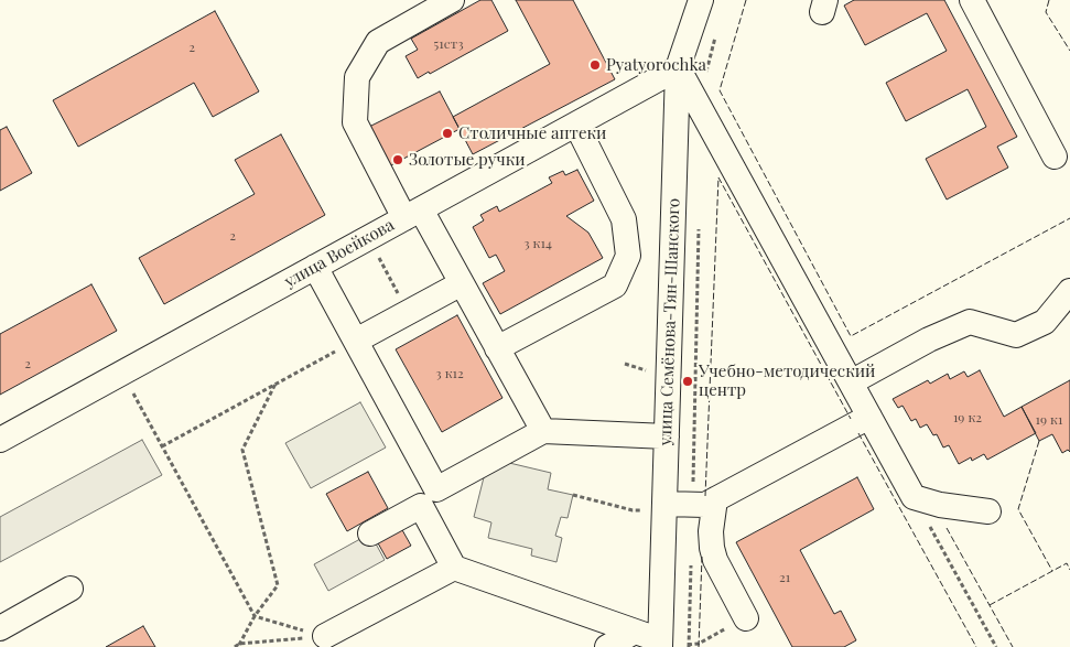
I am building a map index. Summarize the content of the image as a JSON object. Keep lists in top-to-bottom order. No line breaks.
{"streets":{"street":["улица Воейкова","улица Семёнова-Тян-Шанского"]},"crossings":[["улица Воейкова","улица Семёнова-Тян-Шанского"]],"places":["Pyatyorochka","Столичные аптеки","Золотые ручки","Учебно-методический центр"],"house_numbers":["51ст3","2","2","3 к14","2","3 к12","19 к2","19 к1","21"]}
